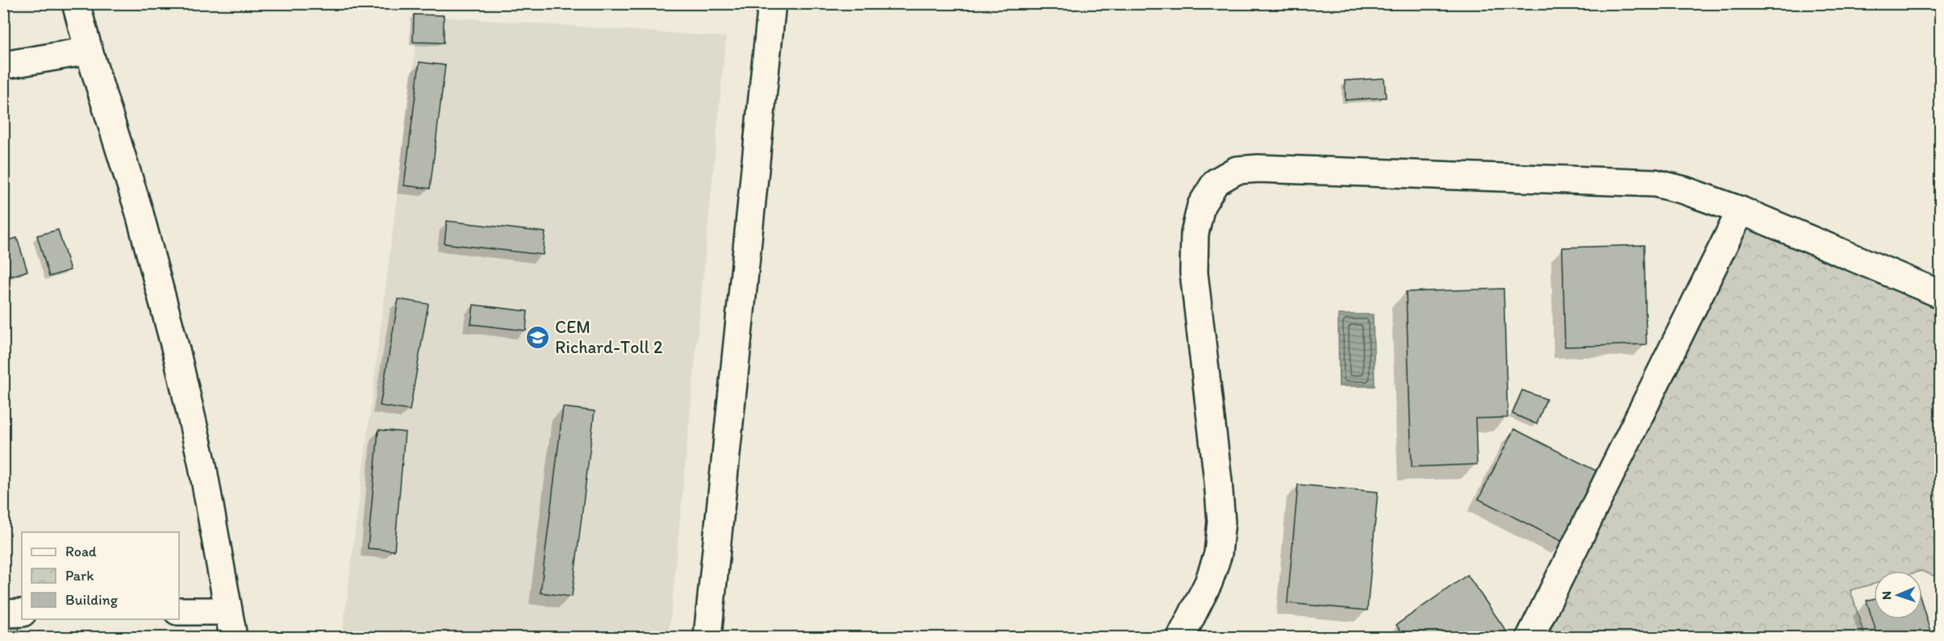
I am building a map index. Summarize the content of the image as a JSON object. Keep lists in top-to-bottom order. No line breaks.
{"places":{"school or university":["CEM Richard-Toll 2"]},"legend":["Road","Park","Building"],"north":"left"}
